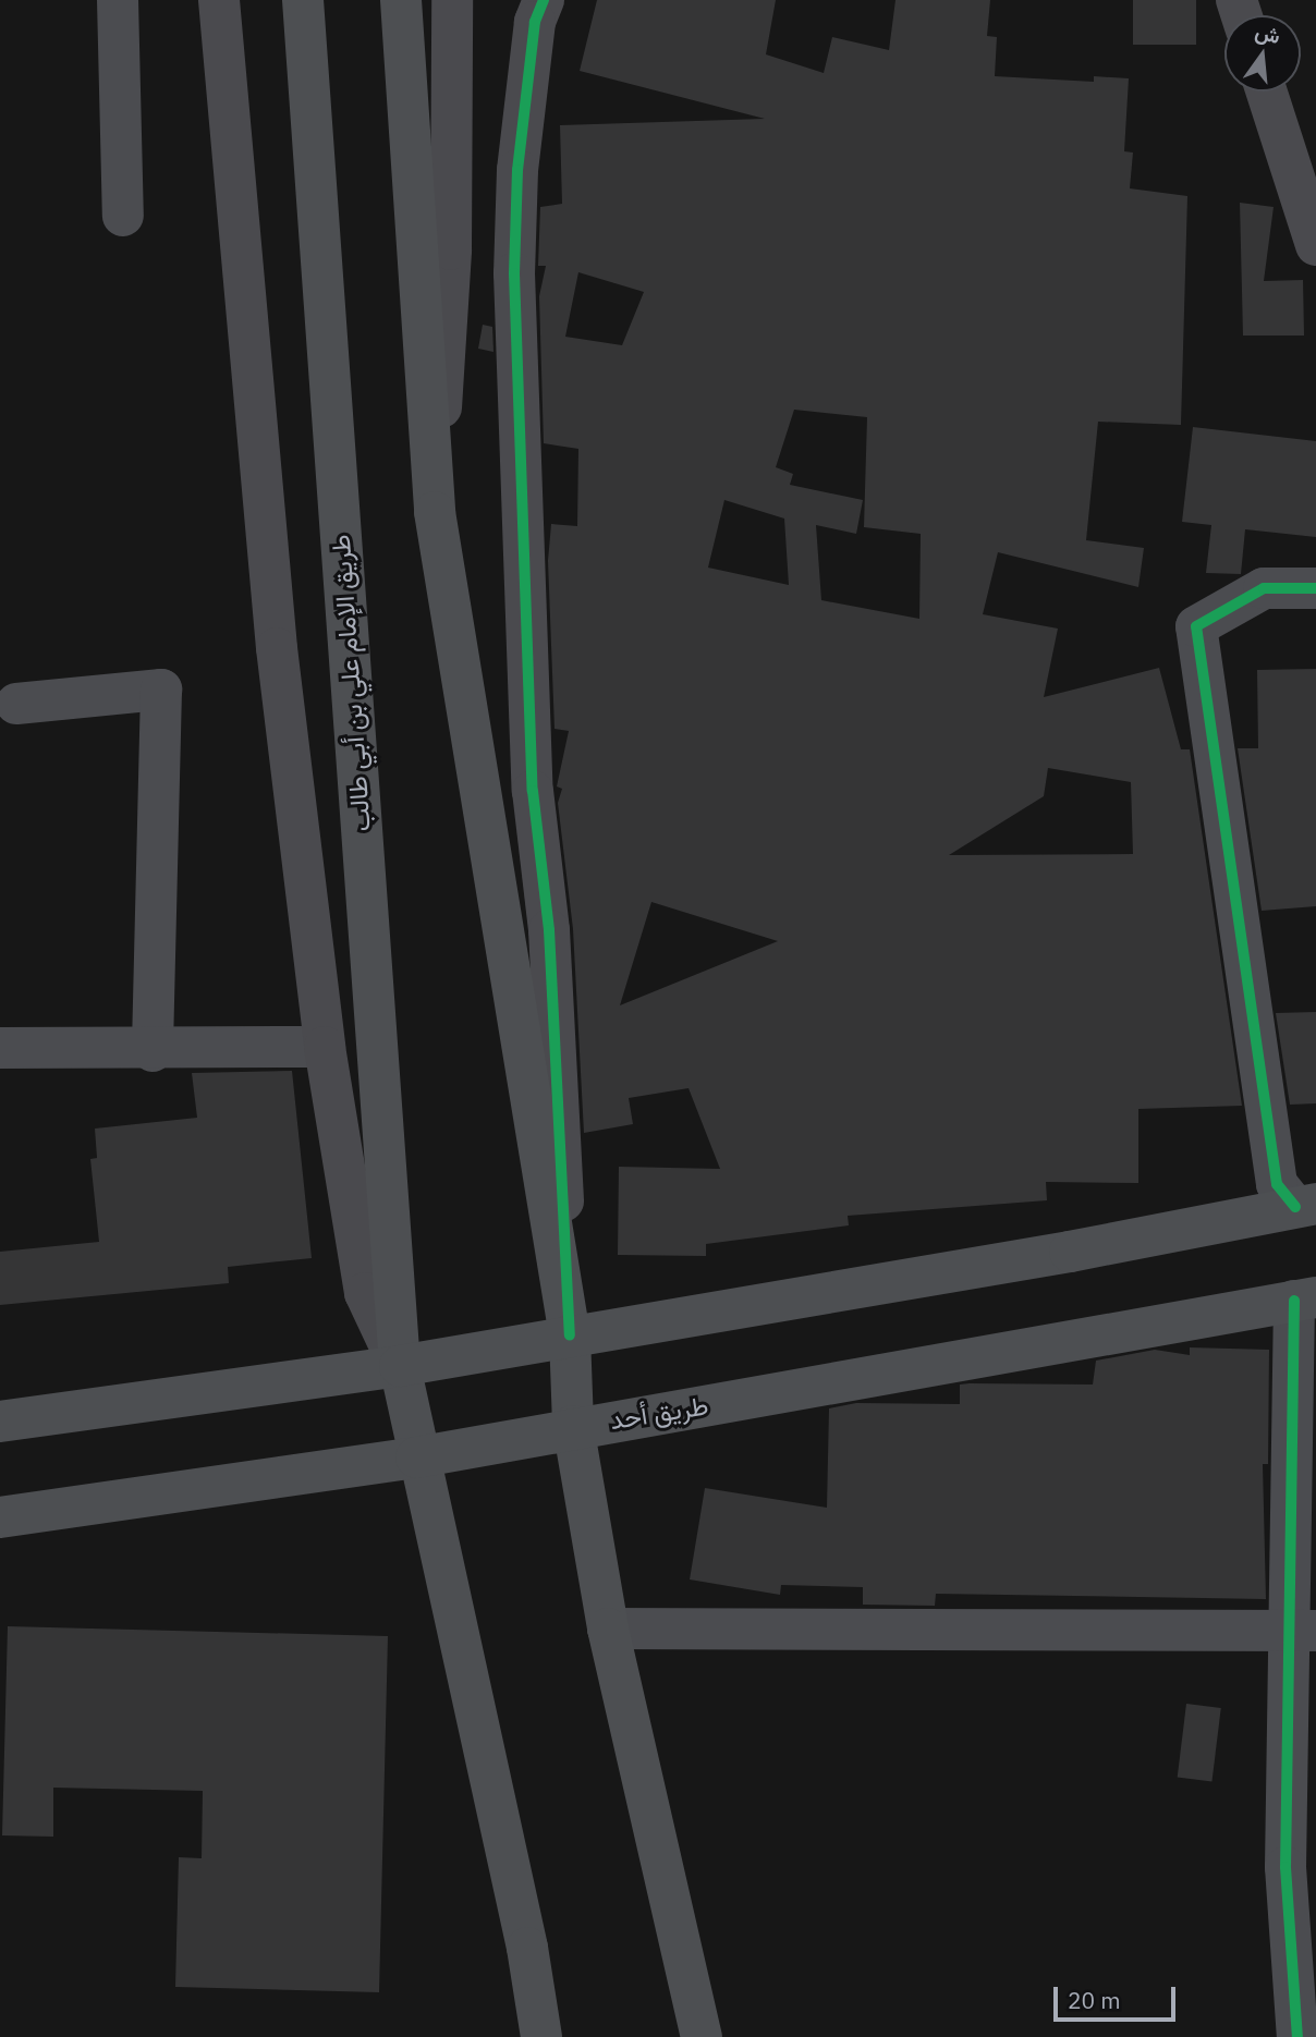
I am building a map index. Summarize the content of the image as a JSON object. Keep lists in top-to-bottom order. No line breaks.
{"streets":{"main road":["طريق الإمام علي بن أبي طالب","طريق أحد"]},"crossings":[["طريق الإمام علي بن أبي طالب","طريق أحد"]],"scale_bar":"20 m","north":"top"}
